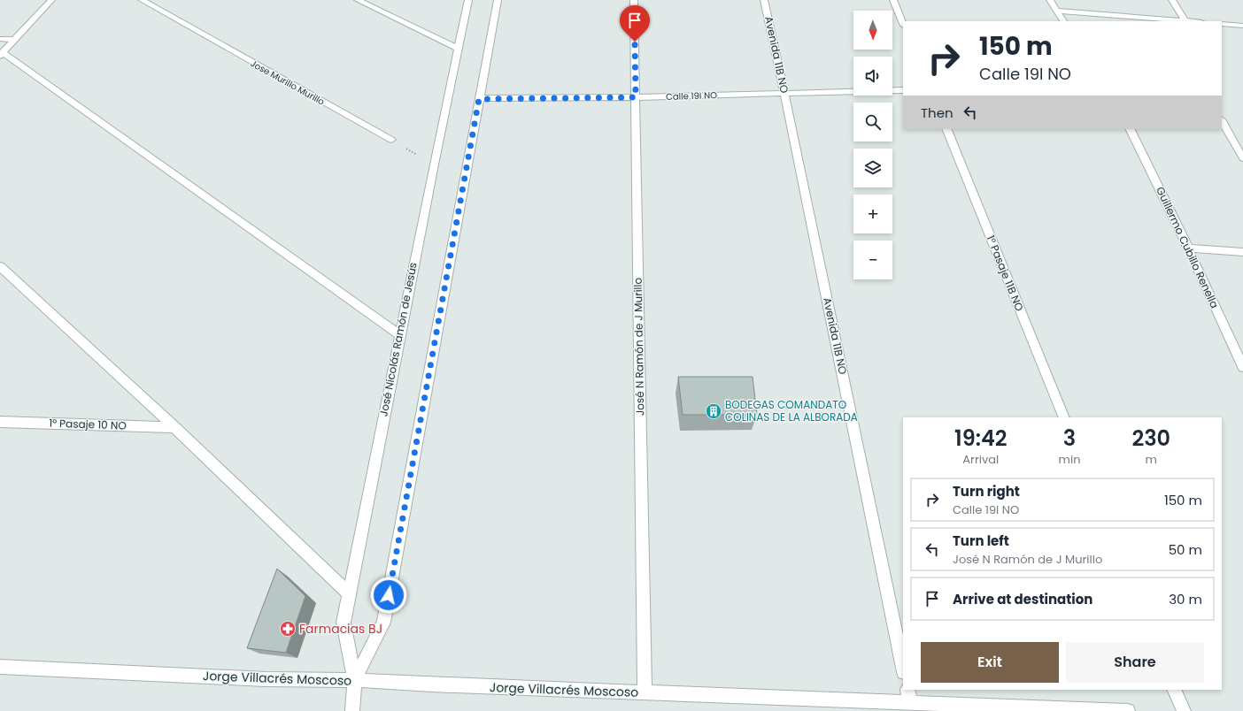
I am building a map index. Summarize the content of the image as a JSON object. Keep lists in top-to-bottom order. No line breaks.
{"streets":{"street":["Avenida 11B NO","Jose Murillo Murillo","Calle 19I NO","Guillermo Cubillo Renella","1° Pasaje 11B NO","José Nicolás Ramón de Jesús","José N Ramón de J Murillo","1° Pasaje 10 NO","Jorge Villacrés Moscoso"]},"crossings":[["Avenida 11B NO","Calle 19I NO"],["Calle 19I NO","José Nicolás Ramón de Jesús"],["Calle 19I NO","José N Ramón de J Murillo"],["José Nicolás Ramón de Jesús","Jorge Villacrés Moscoso"],["José N Ramón de J Murillo","Jorge Villacrés Moscoso"]],"places":{"building":["BODEGAS COMANDATO COLINAS DE LA ALBORADA"],"pharmacy":["Farmacias BJ"]},"north":"bottom","page":{"map_buttons":["+","−"],"turn":["150 m","Calle 19I NO"],"then":"Then","eta":["19:42","Arrival","3","min","230","m"],"list":[{"name":"Turn right","note":"Calle 19I NO","value":"150 m"},{"name":"Turn left","note":"José N Ramón de J Murillo","value":"50 m"},{"name":"Arrive at destination","value":"30 m"}],"buttons":["Exit","Share"]}}
